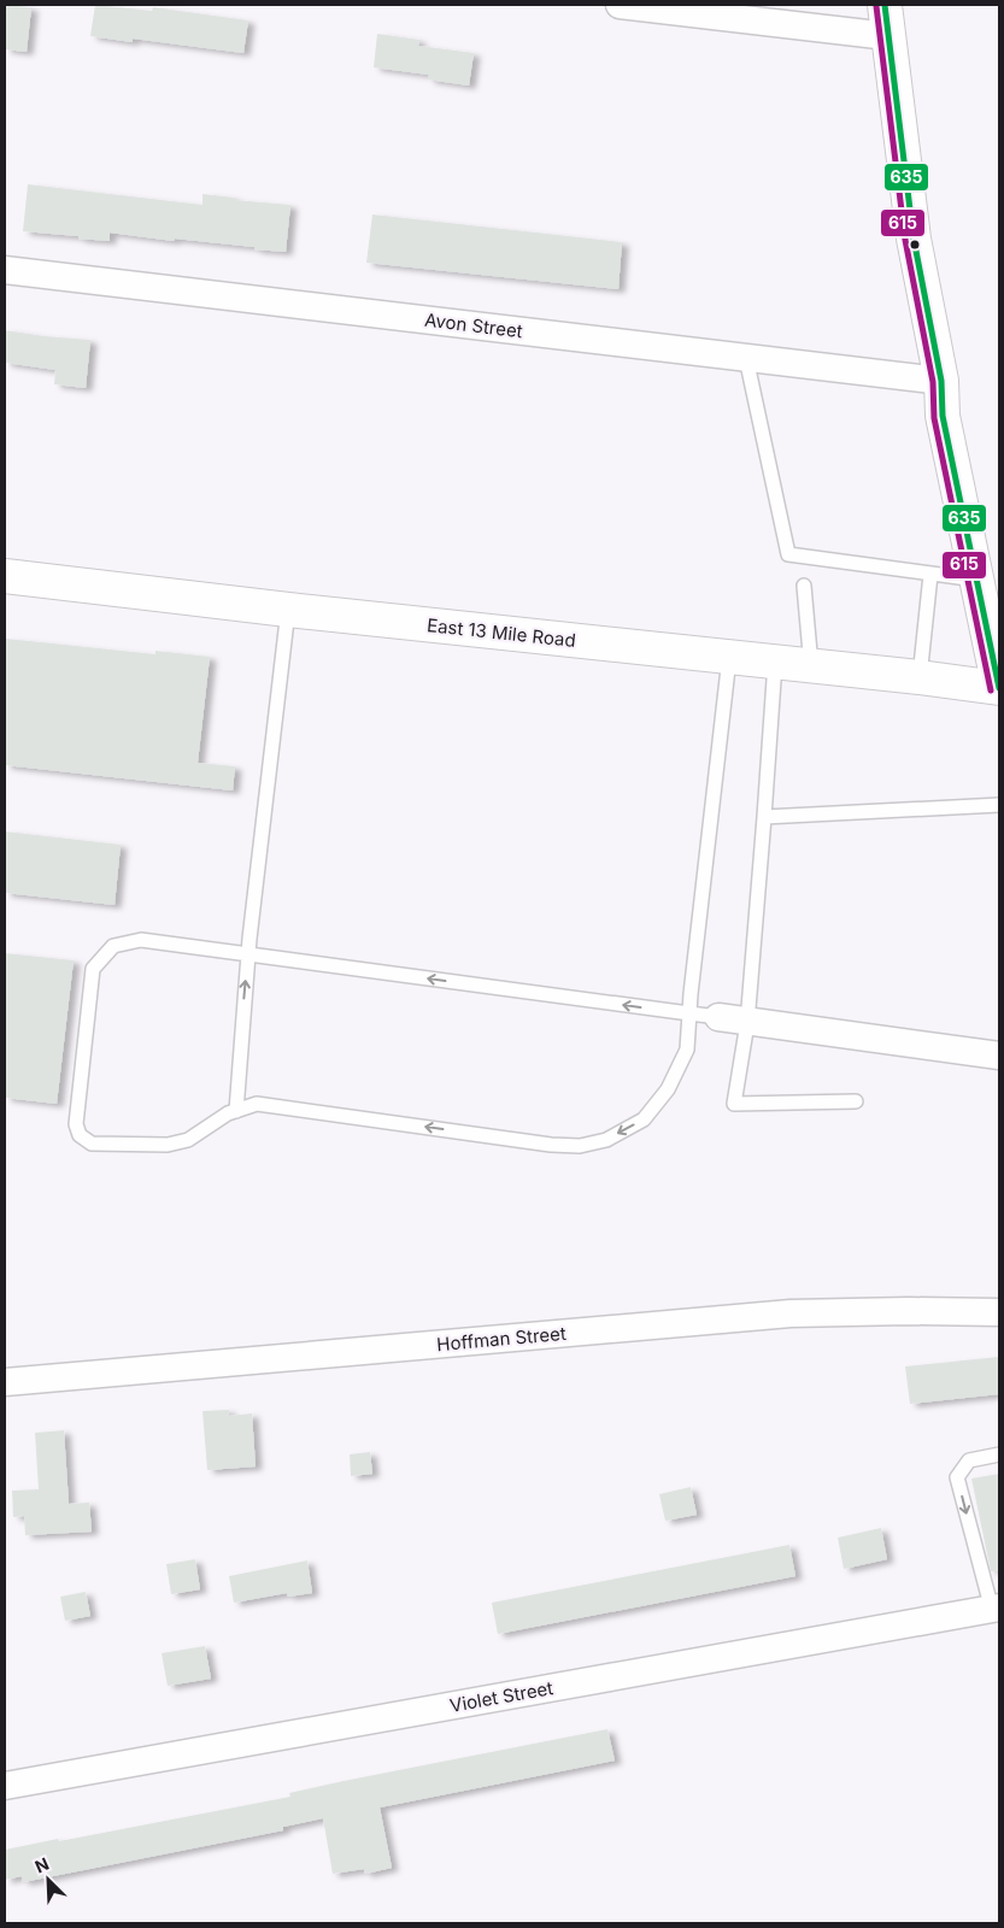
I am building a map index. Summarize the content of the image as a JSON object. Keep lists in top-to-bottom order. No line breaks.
{"streets":{"main road":["East 13 Mile Road"],"street":["Avon Street","Hoffman Street","Violet Street"]},"lines":["transit line 635","transit line 615"],"north":"top left"}
